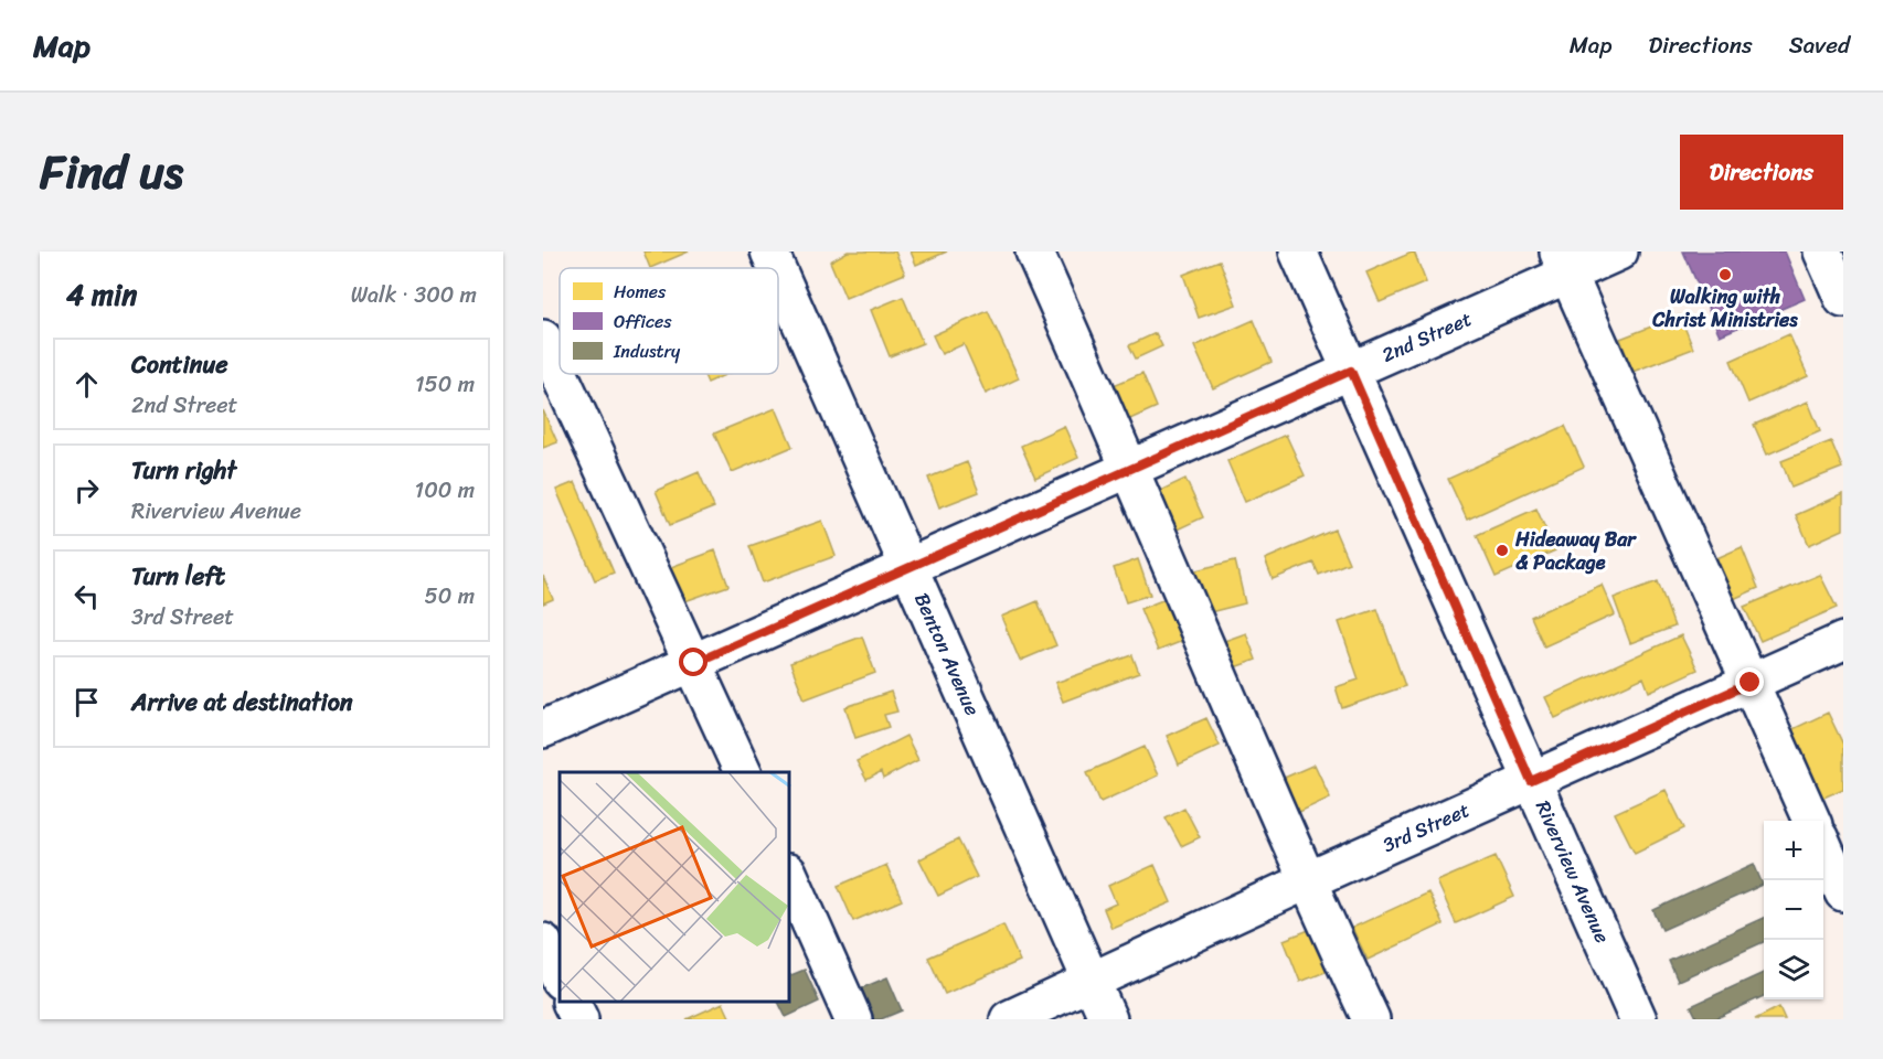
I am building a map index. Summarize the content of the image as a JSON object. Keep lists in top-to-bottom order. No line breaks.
{"streets":{"street":["2nd Street","Benton Avenue","3rd Street","Riverview Avenue"]},"crossings":[["2nd Street","Benton Avenue"],["2nd Street","Riverview Avenue"],["Benton Avenue","3rd Street"],["3rd Street","Riverview Avenue"]],"places":["Walking with Christ Ministries","Hideaway Bar & Package"],"legend":["Homes","Offices","Industry"],"page":{"header":"Map","nav":["Map","Directions","Saved"],"title":"Find us","buttons":"Directions","heading":["4 min","Walk · 300 m"],"list":[["Continue","2nd Street","150 m"],["Turn right","Riverview Avenue","100 m"],["Turn left","3rd Street","50 m"],"Arrive at destination"],"map_buttons":["+","−"]}}
